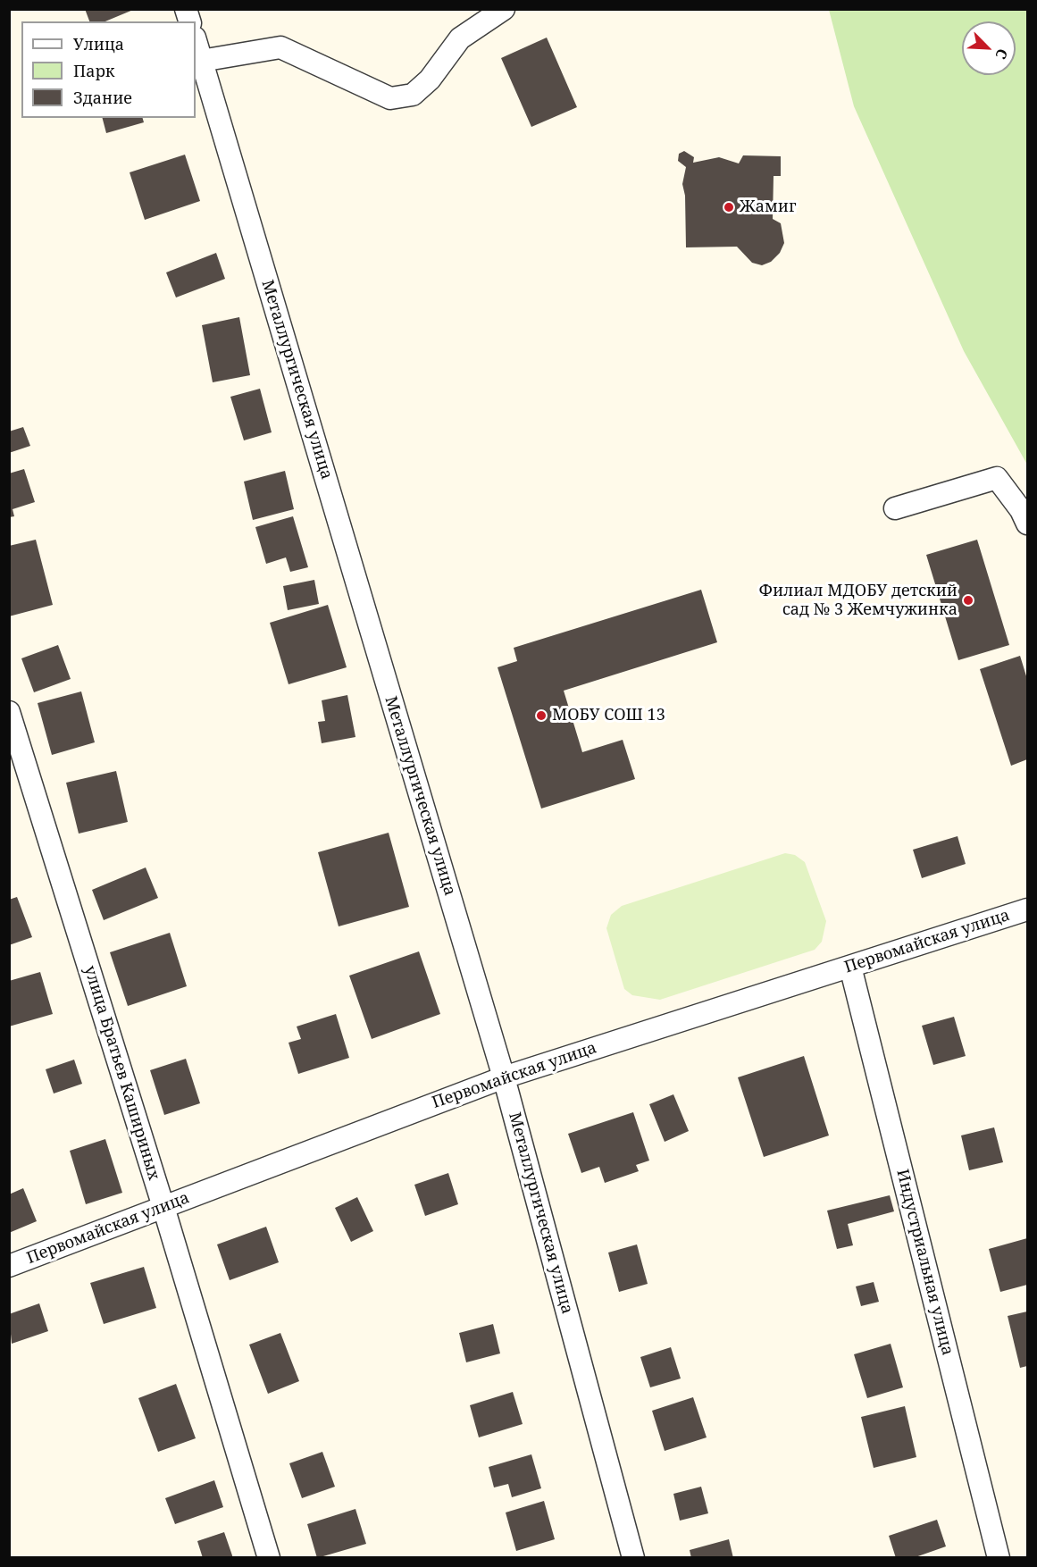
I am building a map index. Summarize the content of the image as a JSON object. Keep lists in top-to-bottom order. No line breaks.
{"streets":{"street":["Металлургическая улица","Первомайская улица","улица Братьев Кашириных","Индустриальная улица"]},"crossings":[["Металлургическая улица","Первомайская улица"],["Первомайская улица","улица Братьев Кашириных"],["Первомайская улица","Индустриальная улица"]],"places":["Жамиг","Филиал МДОБУ детский сад № 3 Жемчужинка","МОБУ СОШ 13"],"legend":["Улица","Парк","Здание"],"north":"bottom right"}
